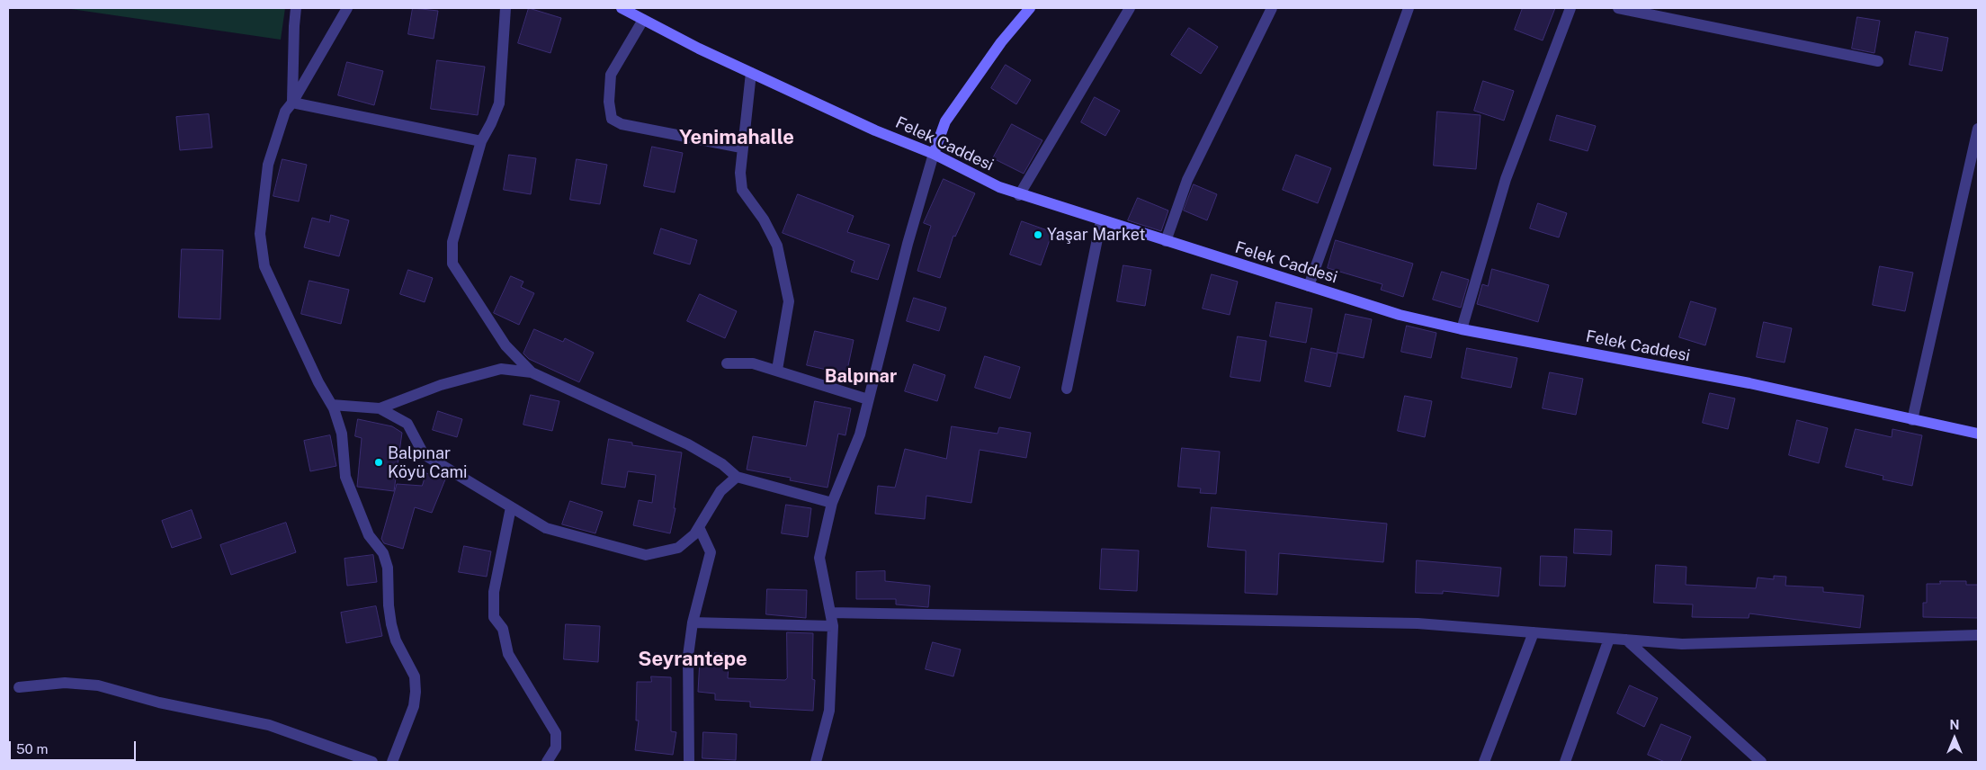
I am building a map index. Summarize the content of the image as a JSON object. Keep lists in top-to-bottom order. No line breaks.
{"streets":{"street":["Felek Caddesi"]},"districts":["Yenimahalle","Balpınar","Seyrantepe"],"places":["Yaşar Market","Balpınar Köyü Cami"],"scale_bar":"50 m","north":"top"}
